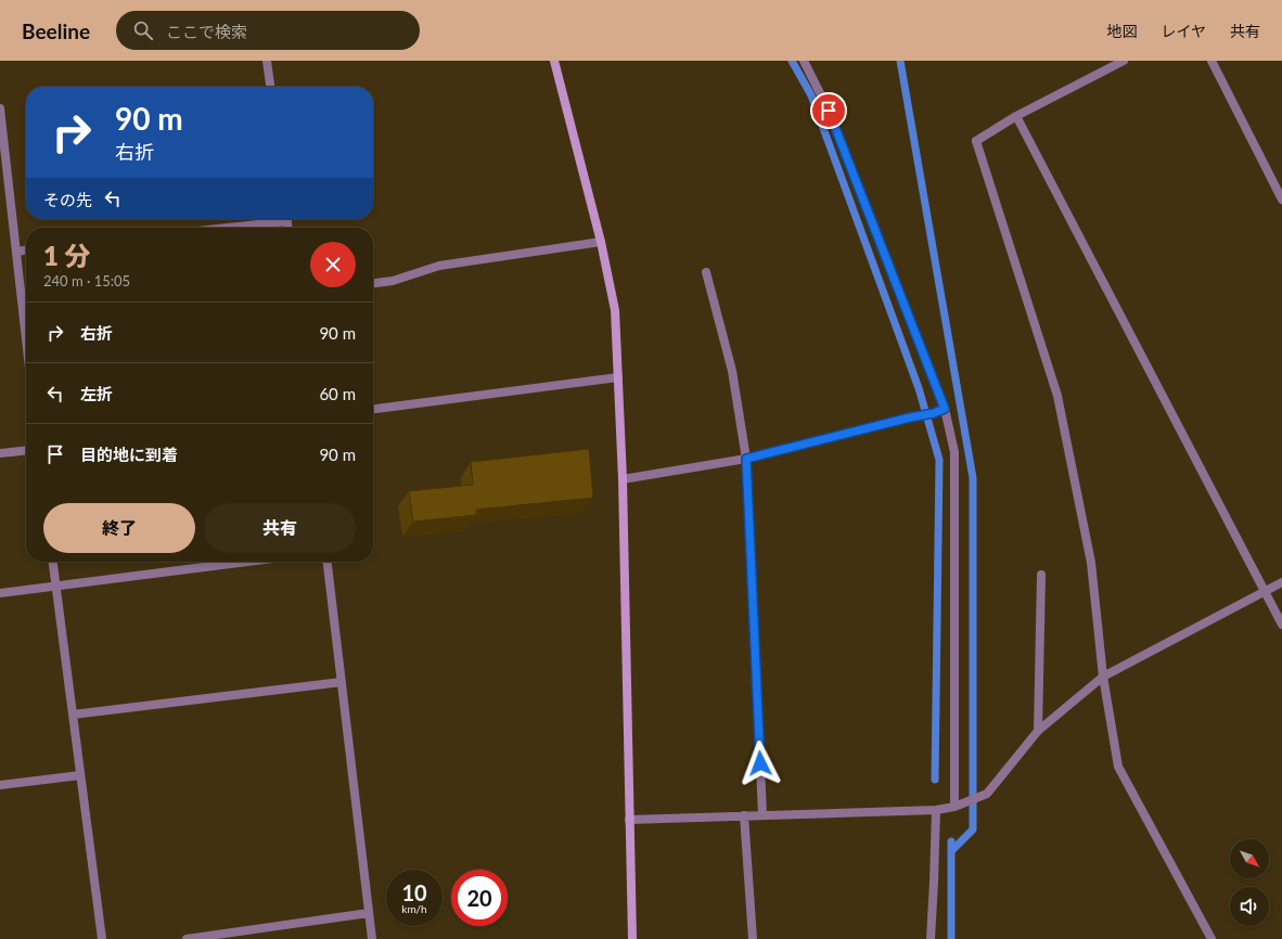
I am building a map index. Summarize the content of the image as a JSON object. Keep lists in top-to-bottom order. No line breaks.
{"north":"bottom right","page":{"header":"Beeline","search":"ここで検索","nav":["地図","レイヤ","共有"],"turn":["90 m","右折"],"then":"その先","heading":["1 分","240 m · 15:05"],"list":[{"name":"右折","value":"90 m"},{"name":"左折","value":"60 m"},{"name":"目的地に到着","value":"90 m"}],"buttons":["終了","共有"],"speed":"10 km/h","limit":"20"}}
